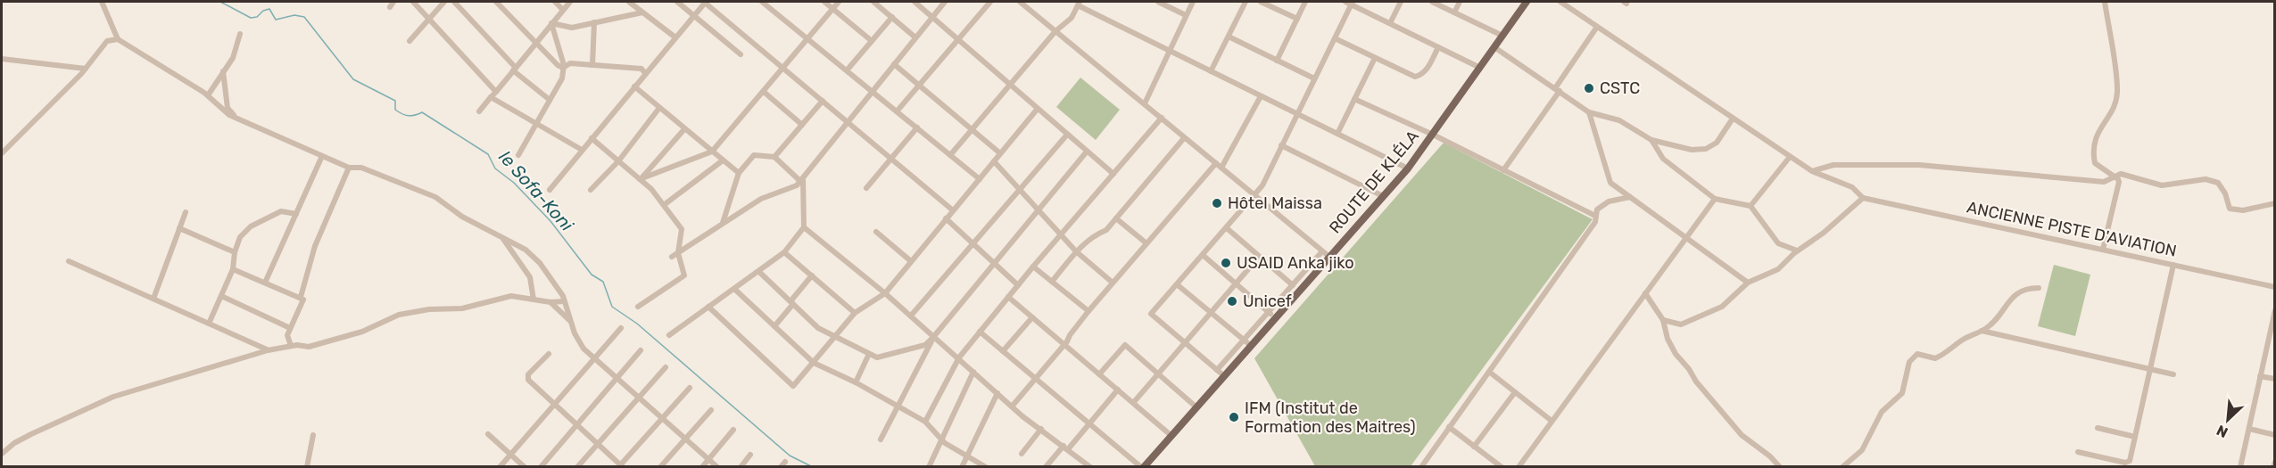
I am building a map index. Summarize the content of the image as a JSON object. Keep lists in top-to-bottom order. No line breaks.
{"streets":{"main road":["ROUTE DE KLÉLA"],"street":["ANCIENNE PISTE D'AVIATION"]},"water":["le Sofa-Koni"],"places":["CSTC","Hôtel Maissa","USAID Anka jiko","Unicef","IFM (Institut de Formation des Maitres)"],"north":"bottom left"}
